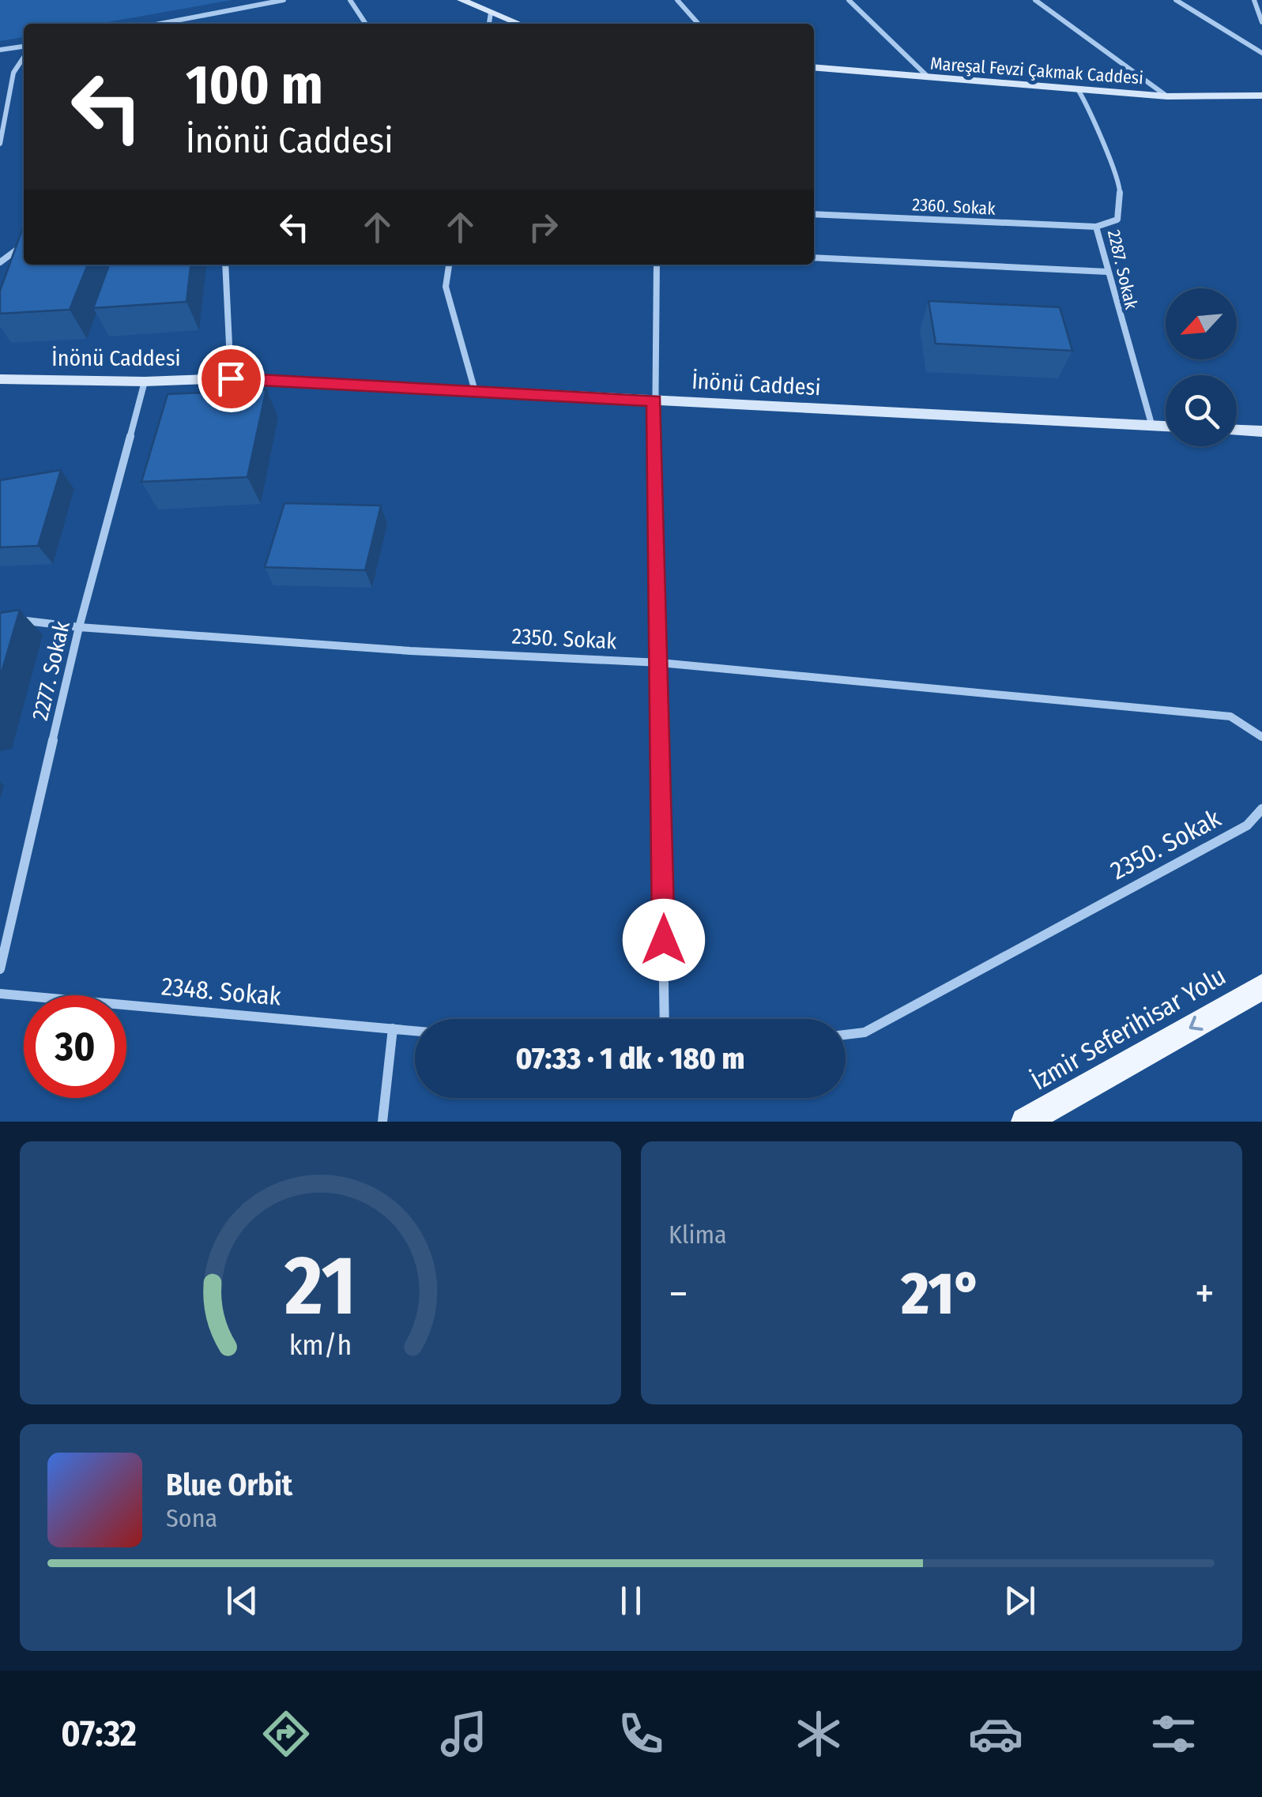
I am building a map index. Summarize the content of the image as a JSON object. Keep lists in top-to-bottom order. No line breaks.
{"streets":{"main road":["İzmir Seferihisar Yolu"],"street":["Mareşal Fevzi Çakmak Caddesi","2360. Sokak","2287. Sokak","İnönü Caddesi","2350. Sokak","2277. Sokak","2348. Sokak"]},"crossings":[["Mareşal Fevzi Çakmak Caddesi","2287. Sokak"],["2360. Sokak","2287. Sokak"],["2287. Sokak","İnönü Caddesi"],["İnönü Caddesi","2277. Sokak"],["2350. Sokak","2277. Sokak"]],"one_way":["İzmir Seferihisar Yolu"],"north":"bottom left","page":{"turn":["100 m","İnönü Caddesi"],"limit":"30","trip":"07:33 · 1 dk · 180 m","tile":"Klima","heat":["−","21°","+"],"song":["Blue Orbit","Sona"],"tabs":"07:32","gauge":["21","km/h"]}}
